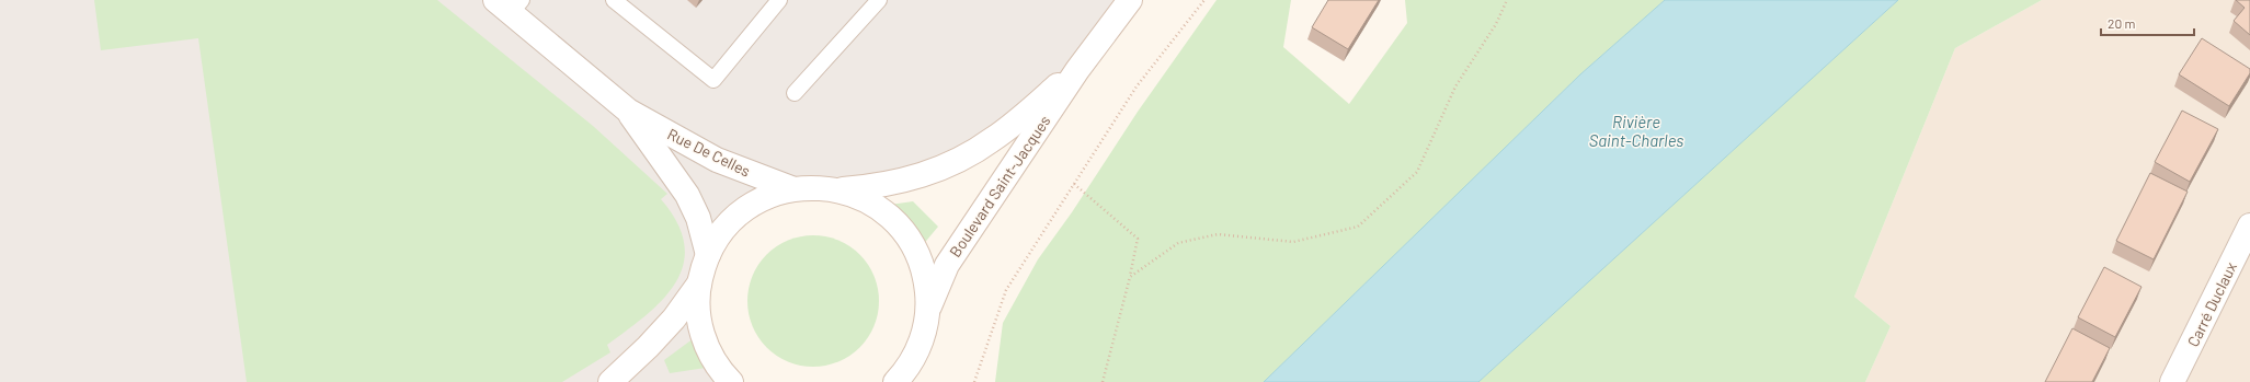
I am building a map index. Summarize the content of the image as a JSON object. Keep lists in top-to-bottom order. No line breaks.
{"streets":{"main road":["Rue De Celles","Boulevard Saint-Jacques","Carré Duclaux"]},"water":["Rivière Saint-Charles"],"scale_bar":"20 m"}
